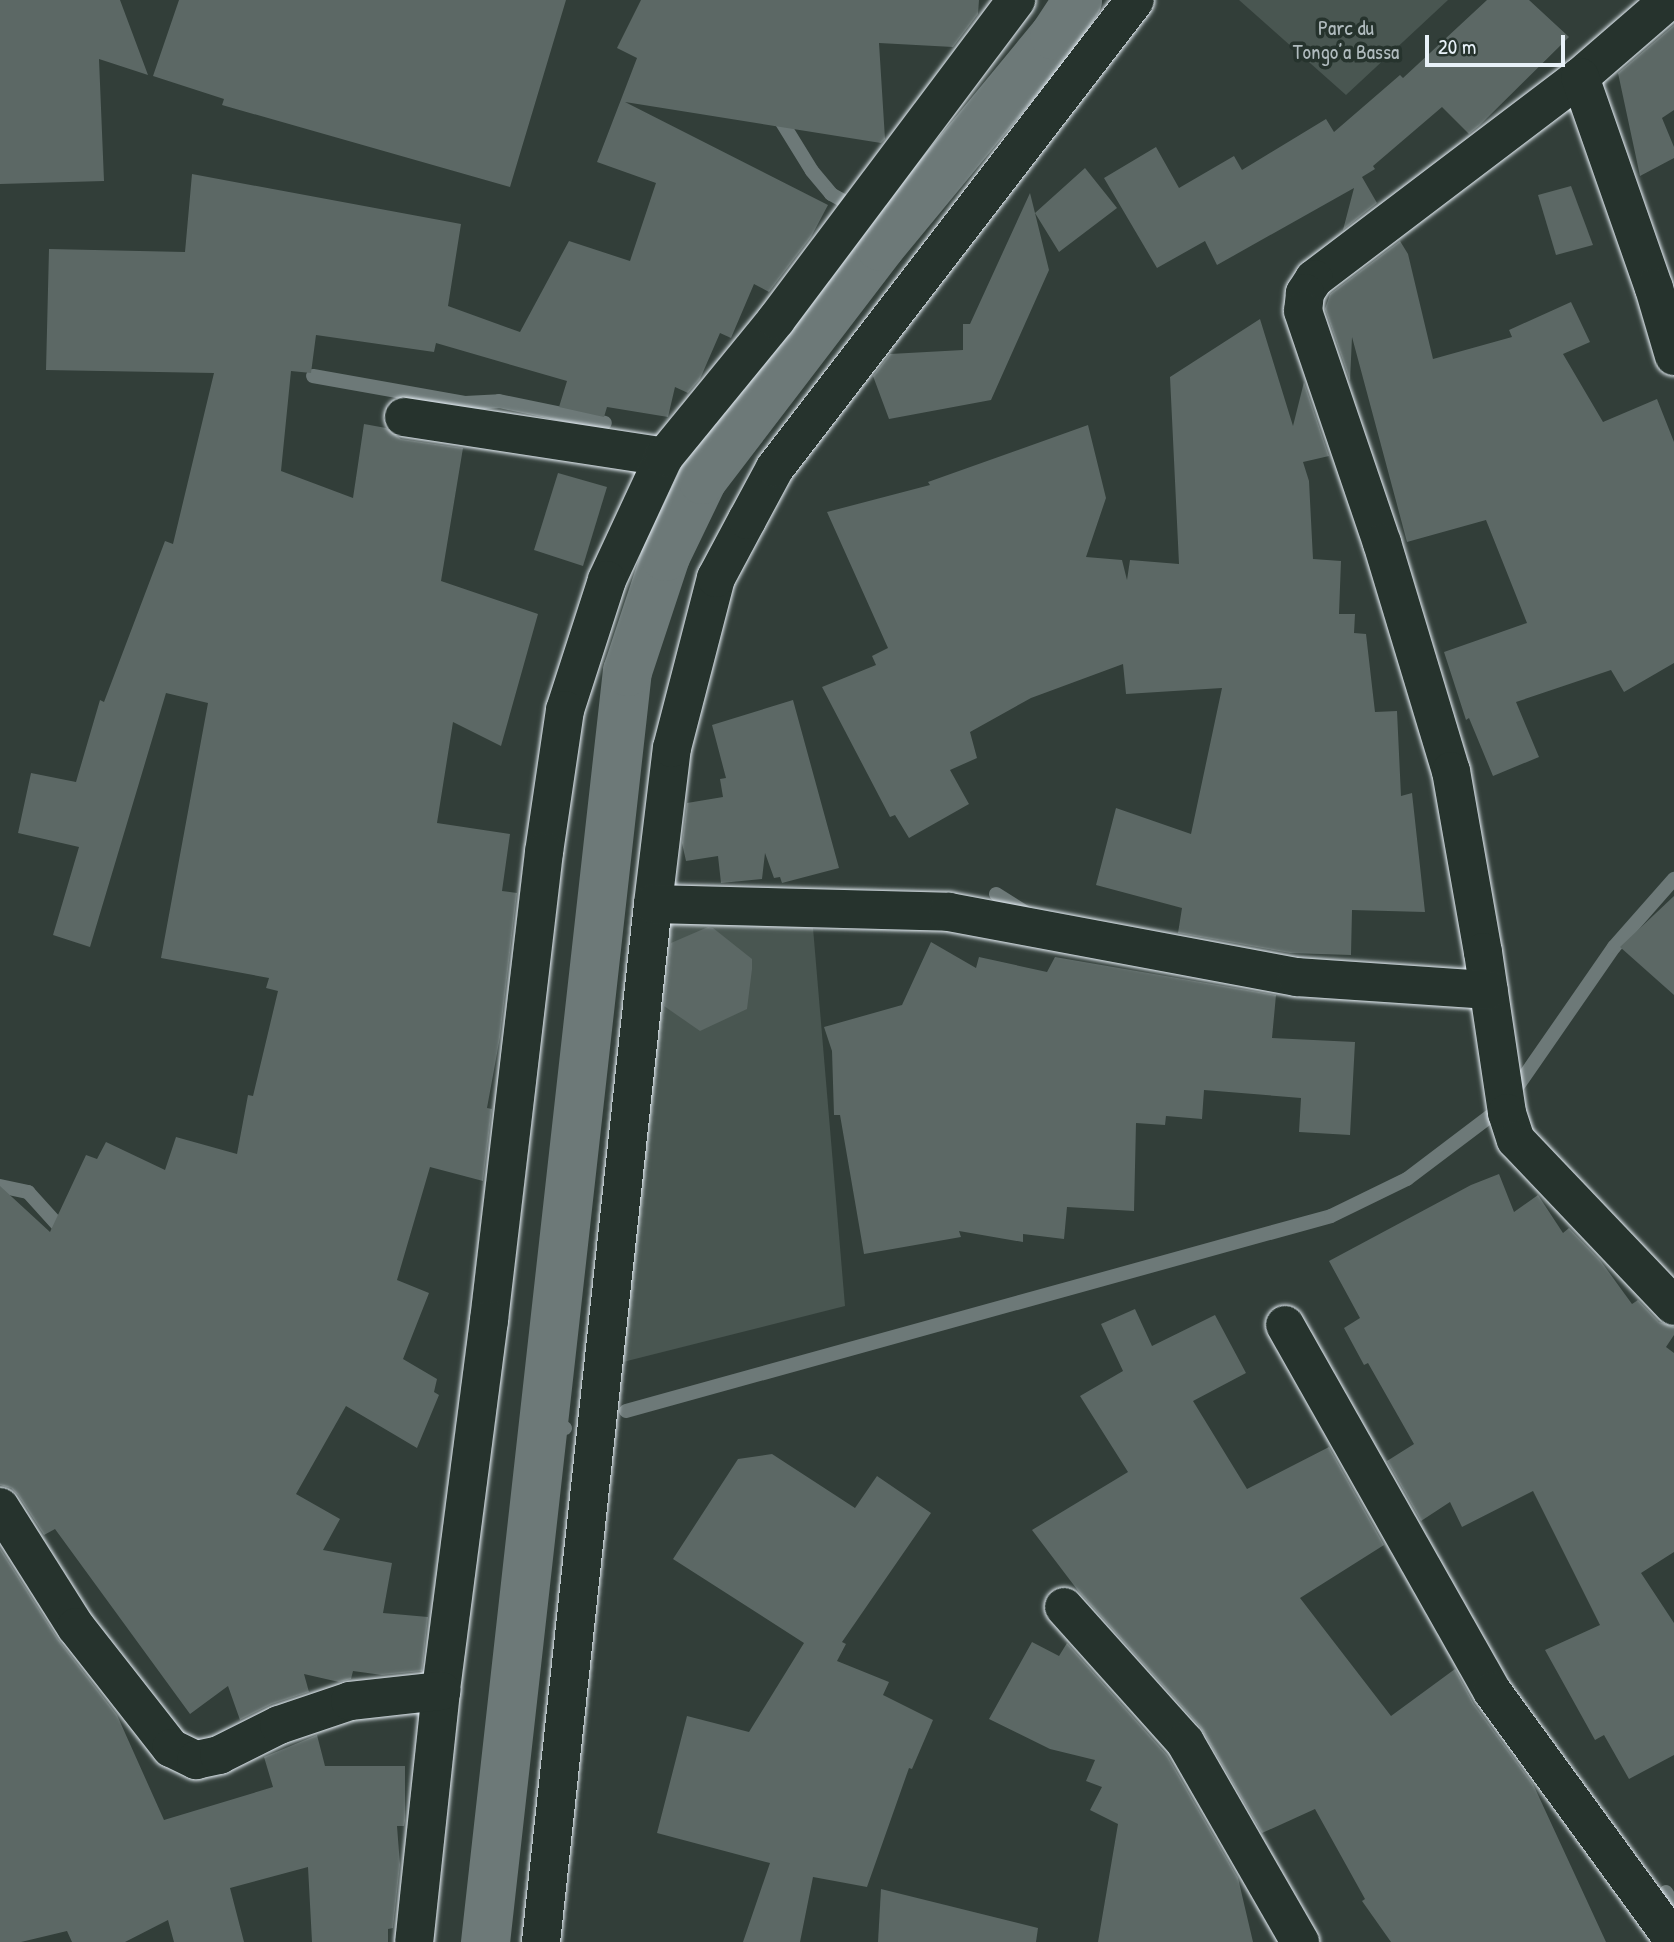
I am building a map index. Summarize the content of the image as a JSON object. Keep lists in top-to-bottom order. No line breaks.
{"parks":["Parc du Tongo’a Bassa"],"scale_bar":"20 m"}
